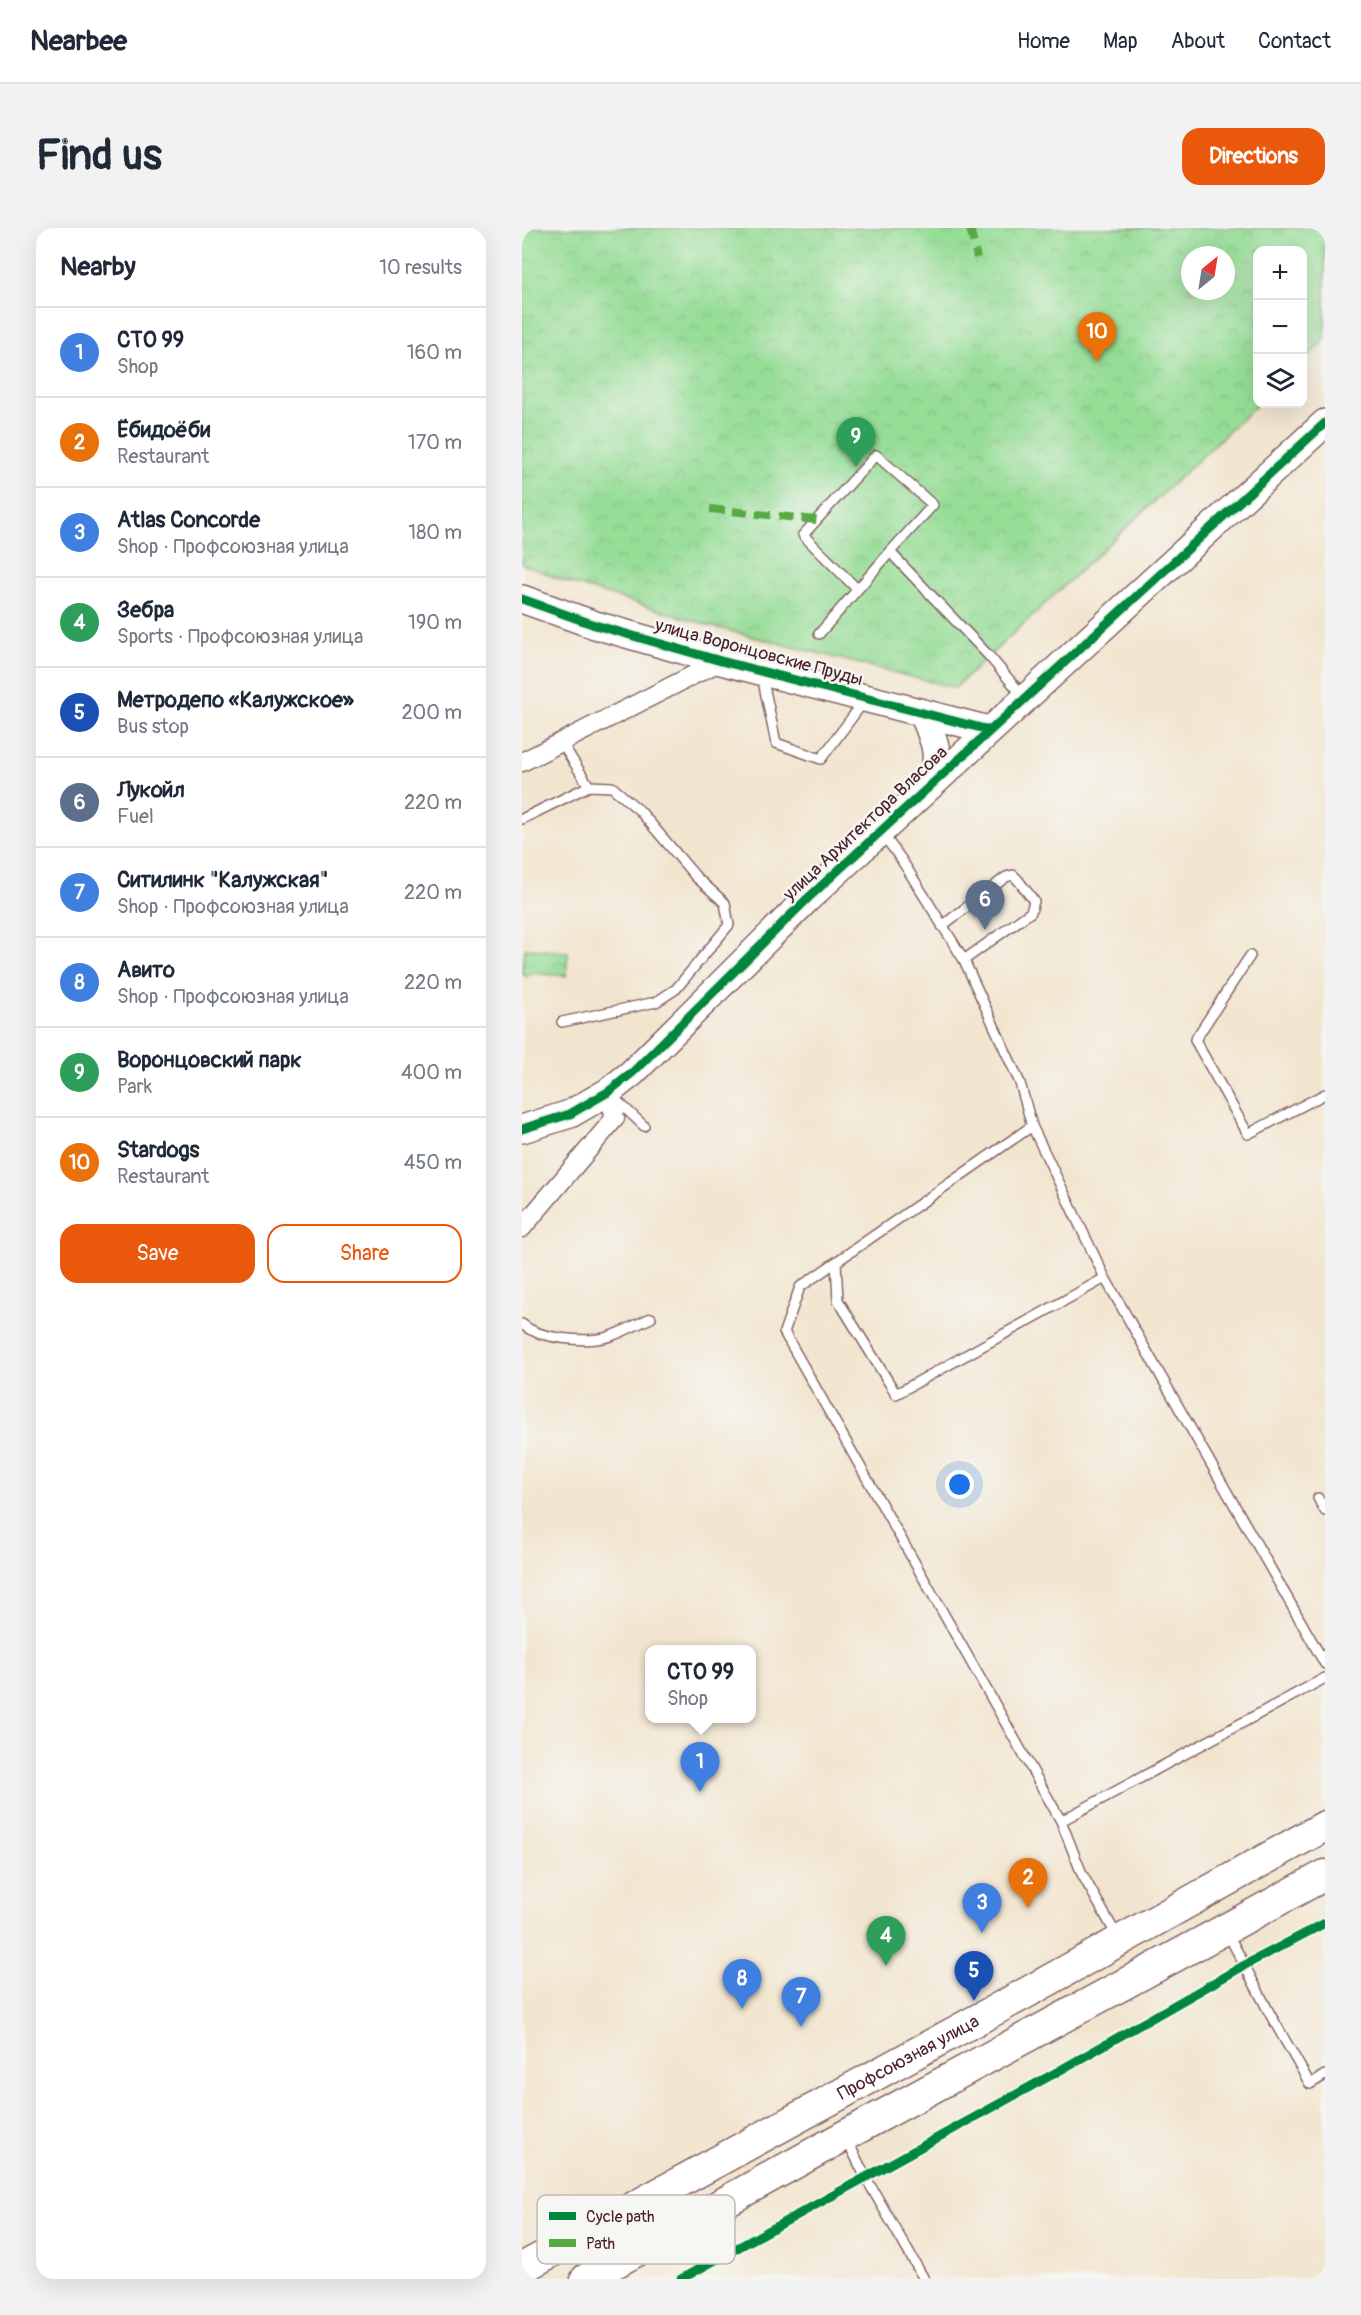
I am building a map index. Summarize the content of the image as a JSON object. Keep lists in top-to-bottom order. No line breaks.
{"streets":{"main road":["Профсоюзная улица"],"street":["улица Воронцовские Пруды","улица Архитектора Власова"]},"crossings":[["улица Воронцовские Пруды","улица Архитектора Власова"]],"legend":["Cycle path","Path"],"north":"top right","page":{"header":"Nearbee","nav":["Home","Map","About","Contact"],"buttons":["Directions",["Save","Share"]],"title":"Find us","heading":["Nearby","10 results"],"map_buttons":["+","−"],"list":[{"mark":"1","name":"СТО 99","note":"Shop","value":"160 m"},{"mark":"2","name":"Ёбидоёби","note":"Restaurant","value":"170 m"},{"mark":"3","name":"Atlas Concorde","note":"Shop · Профсоюзная улица","value":"180 m"},{"mark":"4","name":"Зебра","note":"Sports · Профсоюзная улица","value":"190 m"},{"mark":"5","name":"Метродепо «Калужское»","note":"Bus stop","value":"200 m"},{"mark":"6","name":"Лукойл","note":"Fuel","value":"220 m"},{"mark":"7","name":"Ситилинк \"Калужская\"","note":"Shop · Профсоюзная улица","value":"220 m"},{"mark":"8","name":"Авито","note":"Shop · Профсоюзная улица","value":"220 m"},{"mark":"9","name":"Воронцовский парк","note":"Park","value":"400 m"},{"mark":"10","name":"Stardogs","note":"Restaurant","value":"450 m"}],"pins":["10","9","6","1","2","3","4","5","8","7"],"popup":["СТО 99","Shop"]}}
